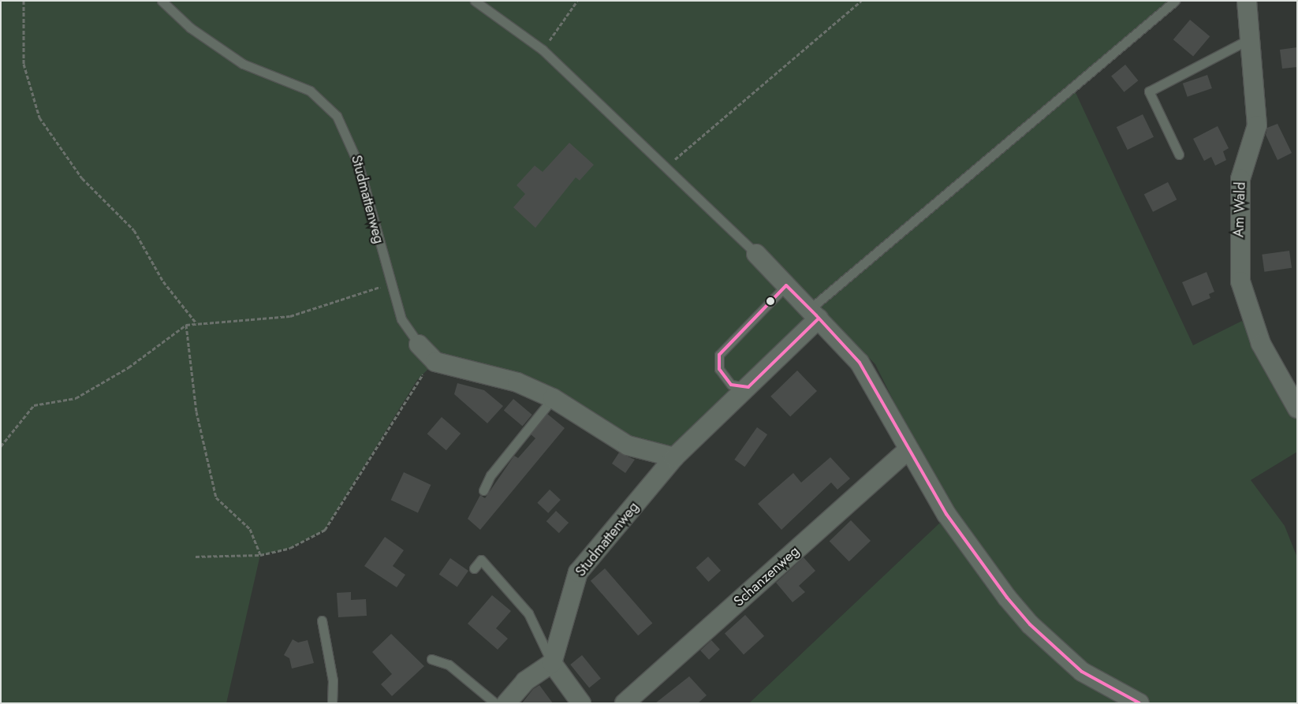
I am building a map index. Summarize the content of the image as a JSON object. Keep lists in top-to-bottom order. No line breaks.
{"streets":{"street":["Studmattenweg","Am Wald","Schanzenweg"]}}
